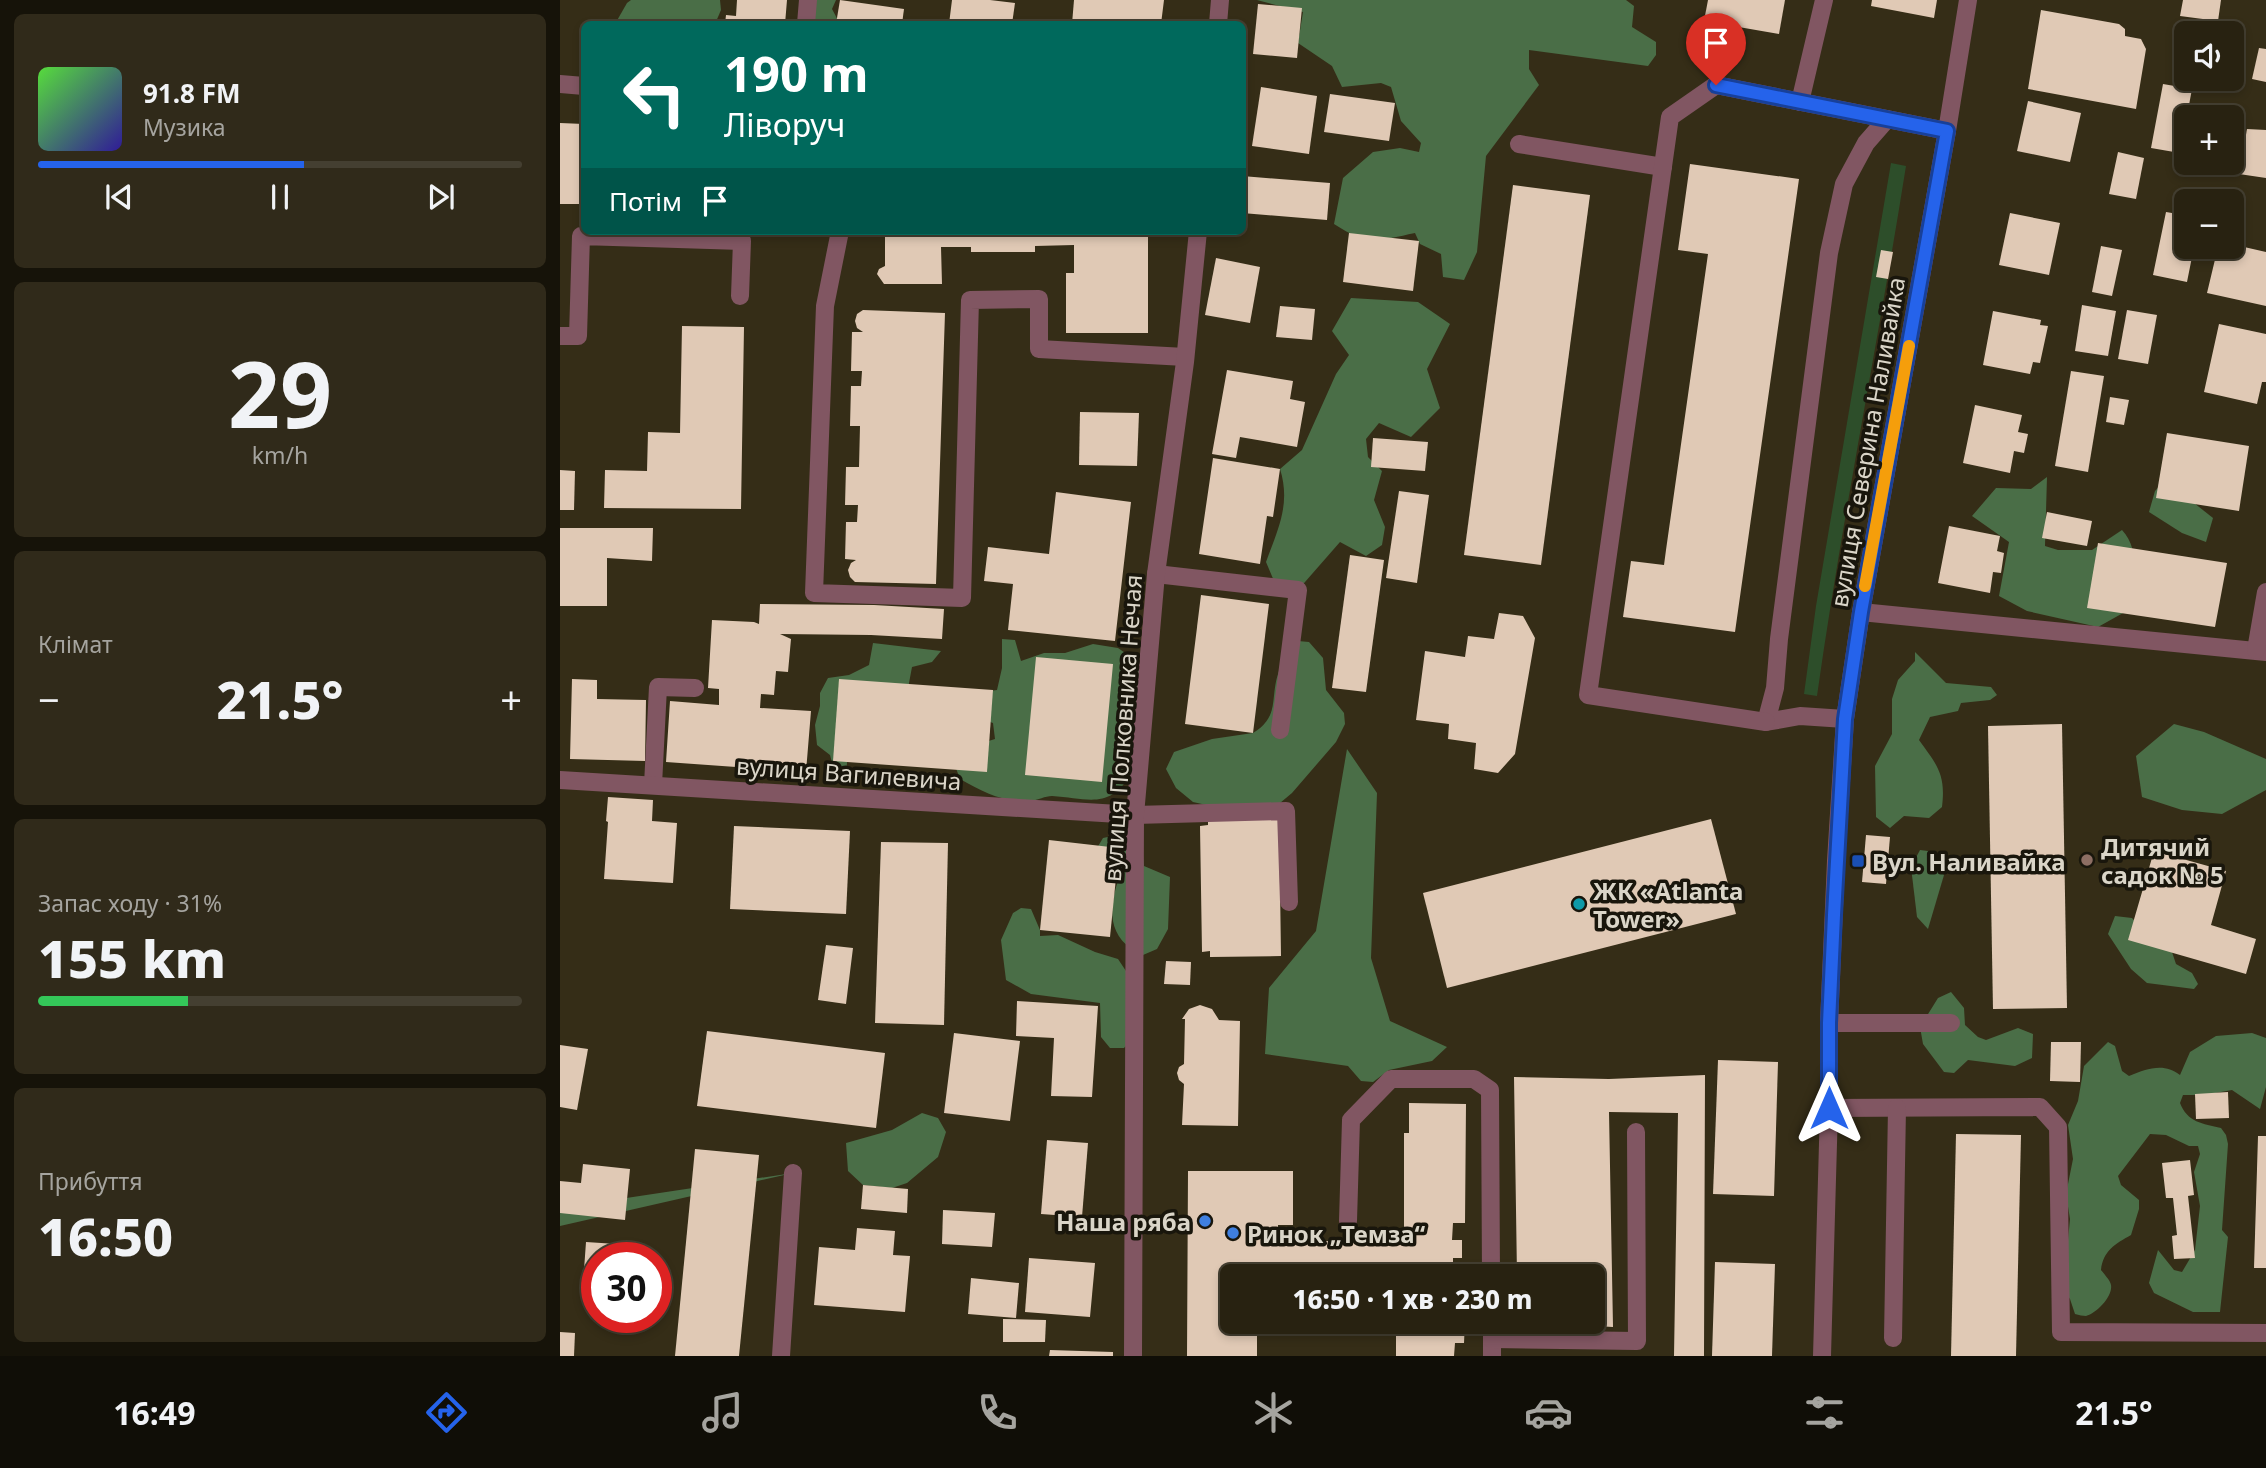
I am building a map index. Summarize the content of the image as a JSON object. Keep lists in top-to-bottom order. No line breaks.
{"streets":{"street":["вулиця Северина Наливайка","вулиця Полковника Нечая","вулиця Вагилевича"]},"crossings":[["вулиця Полковника Нечая","вулиця Вагилевича"]],"places":{"other":["Дитячий садок № 5","ЖК «Atlanta Tower»","Наша ряба","Ринок „Темза“"],"transit":["Вул. Наливайка"]},"page":{"map_buttons":["+","−"],"turn":["190 m","Ліворуч"],"song":["91.8 FM","Музика"],"then":"Потім","tile":[["29","km/h"],"Клімат",["Запас ходу · 31%","155 km"],["Прибуття","16:50"]],"heat":["−","21.5°","+"],"limit":"30","trip":"16:50 · 1 хв · 230 m","tabs":["16:49","21.5°"]}}
